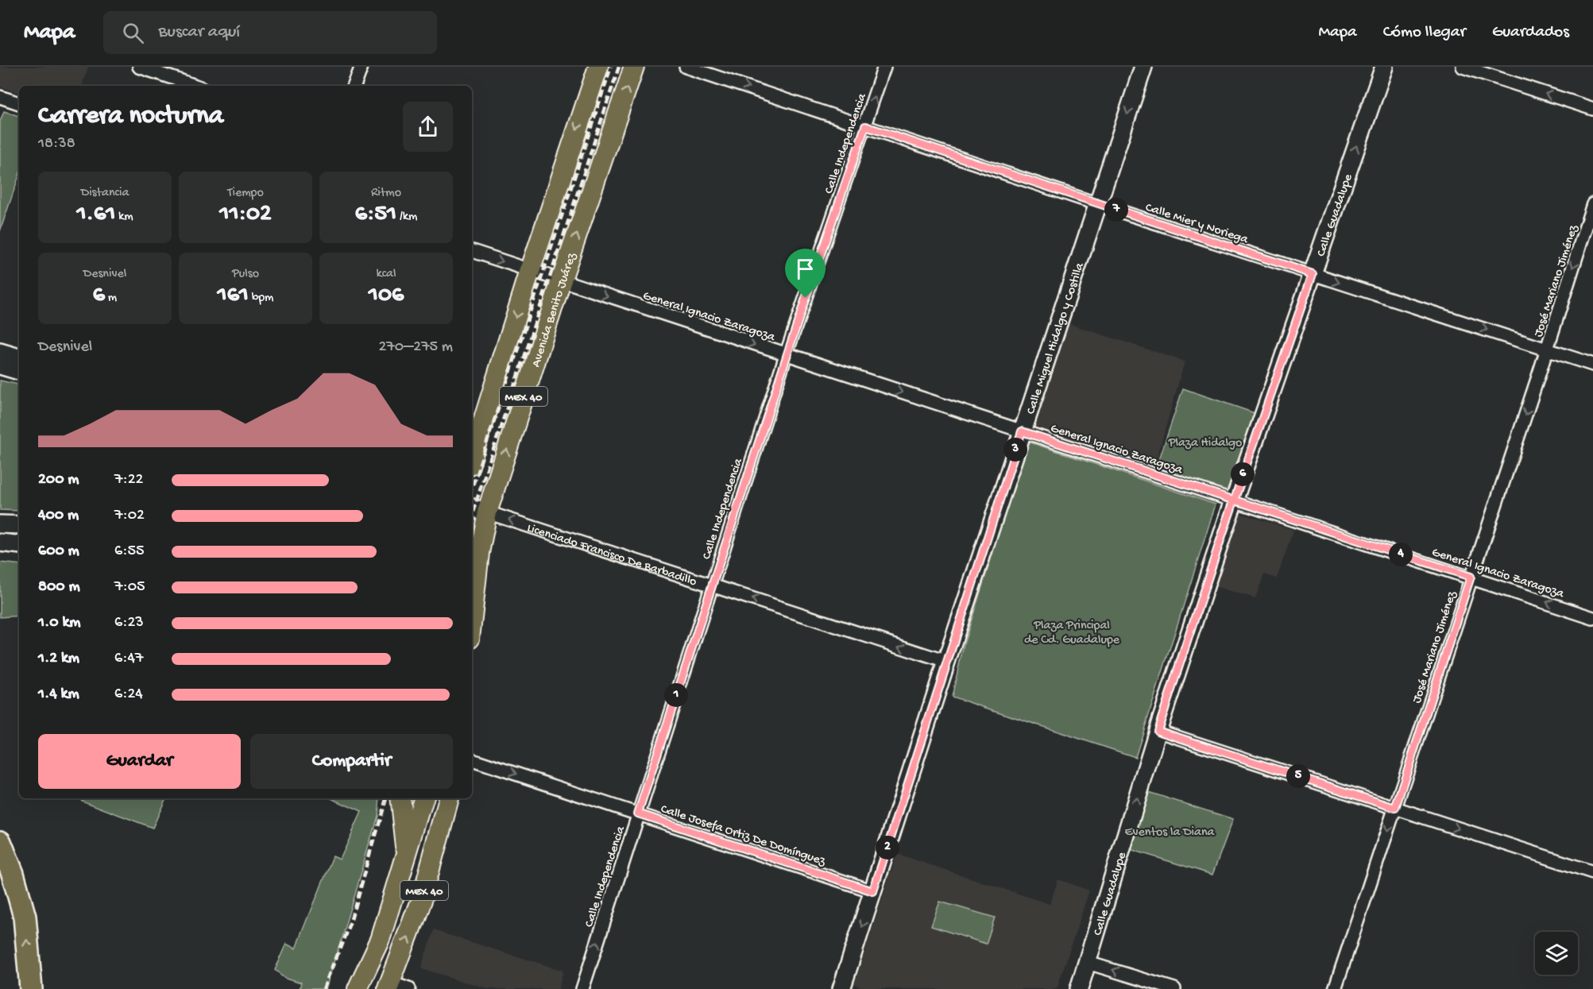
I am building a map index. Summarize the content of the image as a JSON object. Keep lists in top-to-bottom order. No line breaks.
{"streets":{"main road":["Avenida Benito Juárez","MEX 40"],"street":["Calle Independencia","Calle Guadalupe","Calle Mier y Noriega","José Mariano Jiménez","General Ignacio Zaragoza","Calle Miguel Hidalgo y Costilla","Licenciado Francisco De Barbadillo","Calle Josefa Ortiz De Domínguez"]},"crossings":[["Calle Independencia","Calle Mier y Noriega"],["Calle Independencia","General Ignacio Zaragoza"],["Calle Independencia","Licenciado Francisco De Barbadillo"],["Calle Independencia","Calle Josefa Ortiz De Domínguez"],["Calle Guadalupe","Calle Mier y Noriega"],["Calle Guadalupe","General Ignacio Zaragoza"],["Calle Mier y Noriega","José Mariano Jiménez"],["Calle Mier y Noriega","Calle Miguel Hidalgo y Costilla"],["José Mariano Jiménez","General Ignacio Zaragoza"],["Avenida Benito Juárez","General Ignacio Zaragoza"],["Avenida Benito Juárez","Licenciado Francisco De Barbadillo"],["General Ignacio Zaragoza","Calle Miguel Hidalgo y Costilla"],["General Ignacio Zaragoza","MEX 40"],["Calle Miguel Hidalgo y Costilla","Licenciado Francisco De Barbadillo"],["Calle Miguel Hidalgo y Costilla","Calle Josefa Ortiz De Domínguez"]],"one_way":["Calle Guadalupe","Calle Mier y Noriega","José Mariano Jiménez","Licenciado Francisco De Barbadillo","Calle Josefa Ortiz De Domínguez"],"parks":["Plaza Hidalgo","Plaza Principal de Cd. Guadalupe","Eventos la Diana"],"page":{"header":"Mapa","search":"Buscar aquí","nav":["Mapa","Cómo llegar","Guardados"],"heading":["Carrera nocturna","18:38"],"stats":[["Distancia","1.61 km"],["Tiempo","11:02"],["Ritmo","6:51 /km"],["Desnivel","6 m"],["Pulso","161 bpm"],["kcal","106"]],"pins":["7","3","6","4","1","5","2"],"chart":["Desnivel","270–275 m"],"list":[{"name":"200 m","note":"7:22"},{"name":"400 m","note":"7:02"},{"name":"600 m","note":"6:55"},{"name":"800 m","note":"7:05"},{"name":"1.0 km","note":"6:23"},{"name":"1.2 km","note":"6:47"},{"name":"1.4 km","note":"6:24"}],"buttons":["Guardar","Compartir"]}}
